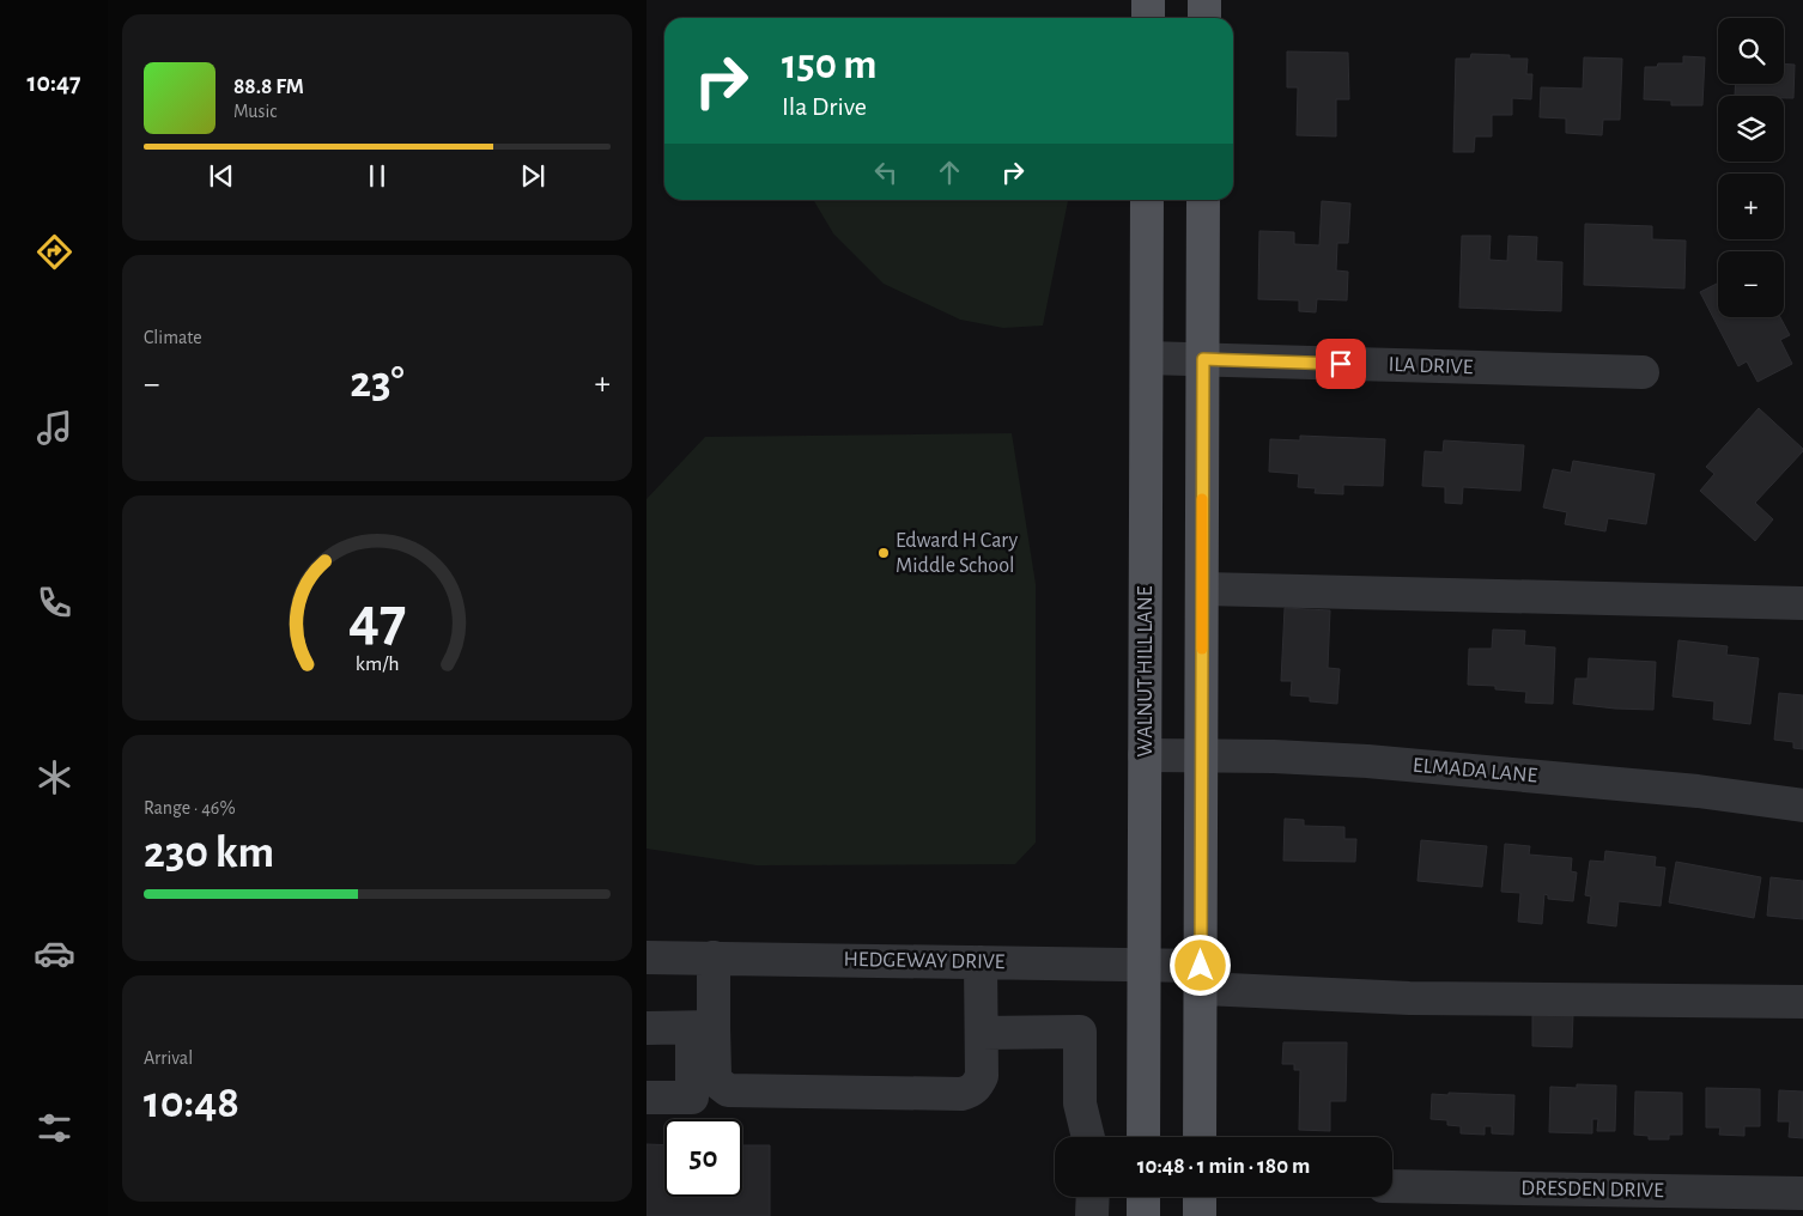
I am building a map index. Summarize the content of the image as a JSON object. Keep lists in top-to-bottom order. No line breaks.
{"streets":{"main road":["WALNUT HILL LANE"],"street":["ILA DRIVE","ELMADA LANE","HEDGEWAY DRIVE","DRESDEN DRIVE"]},"crossings":[["ILA DRIVE","WALNUT HILL LANE"],["WALNUT HILL LANE","ELMADA LANE"],["WALNUT HILL LANE","HEDGEWAY DRIVE"]],"places":["Edward H Cary Middle School"],"page":{"tabs":"10:47","map_buttons":["+","−"],"turn":["150 m","Ila Drive"],"song":["88.8 FM","Music"],"tile":["Climate",["Range · 46%","230 km"],["Arrival","10:48"]],"heat":["−","23°","+"],"limit":"50","trip":"10:48 · 1 min · 180 m","gauge":["47","km/h"]}}
